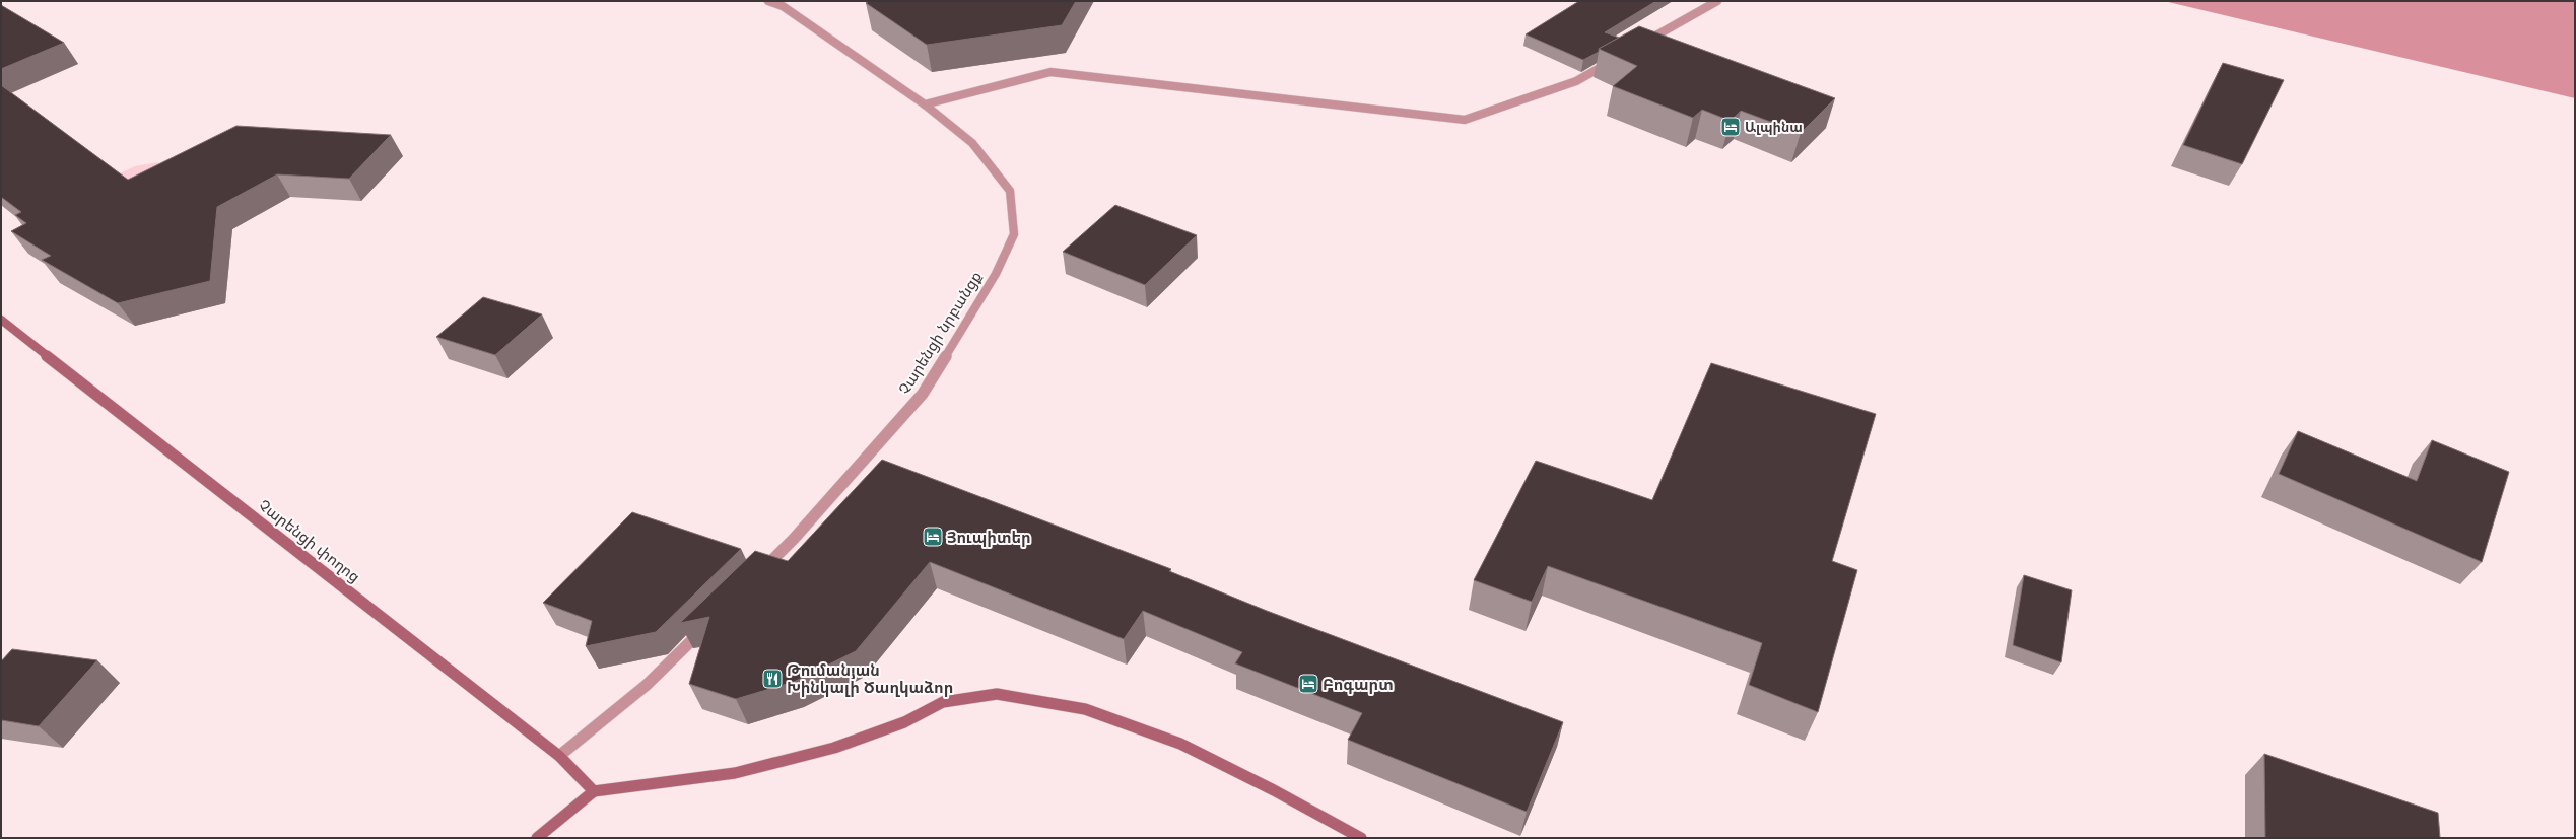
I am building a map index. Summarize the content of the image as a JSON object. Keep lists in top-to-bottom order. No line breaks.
{"streets":{"main road":["Չարենցի փողոց"],"street":["Չարենցի նրբանցք"]},"places":{"hotel":["Ալպինա","Յուպիտեր","Բոգարտ"],"restaurant":["Թումանյան Խինկալի Ծաղկաձոր"]}}
